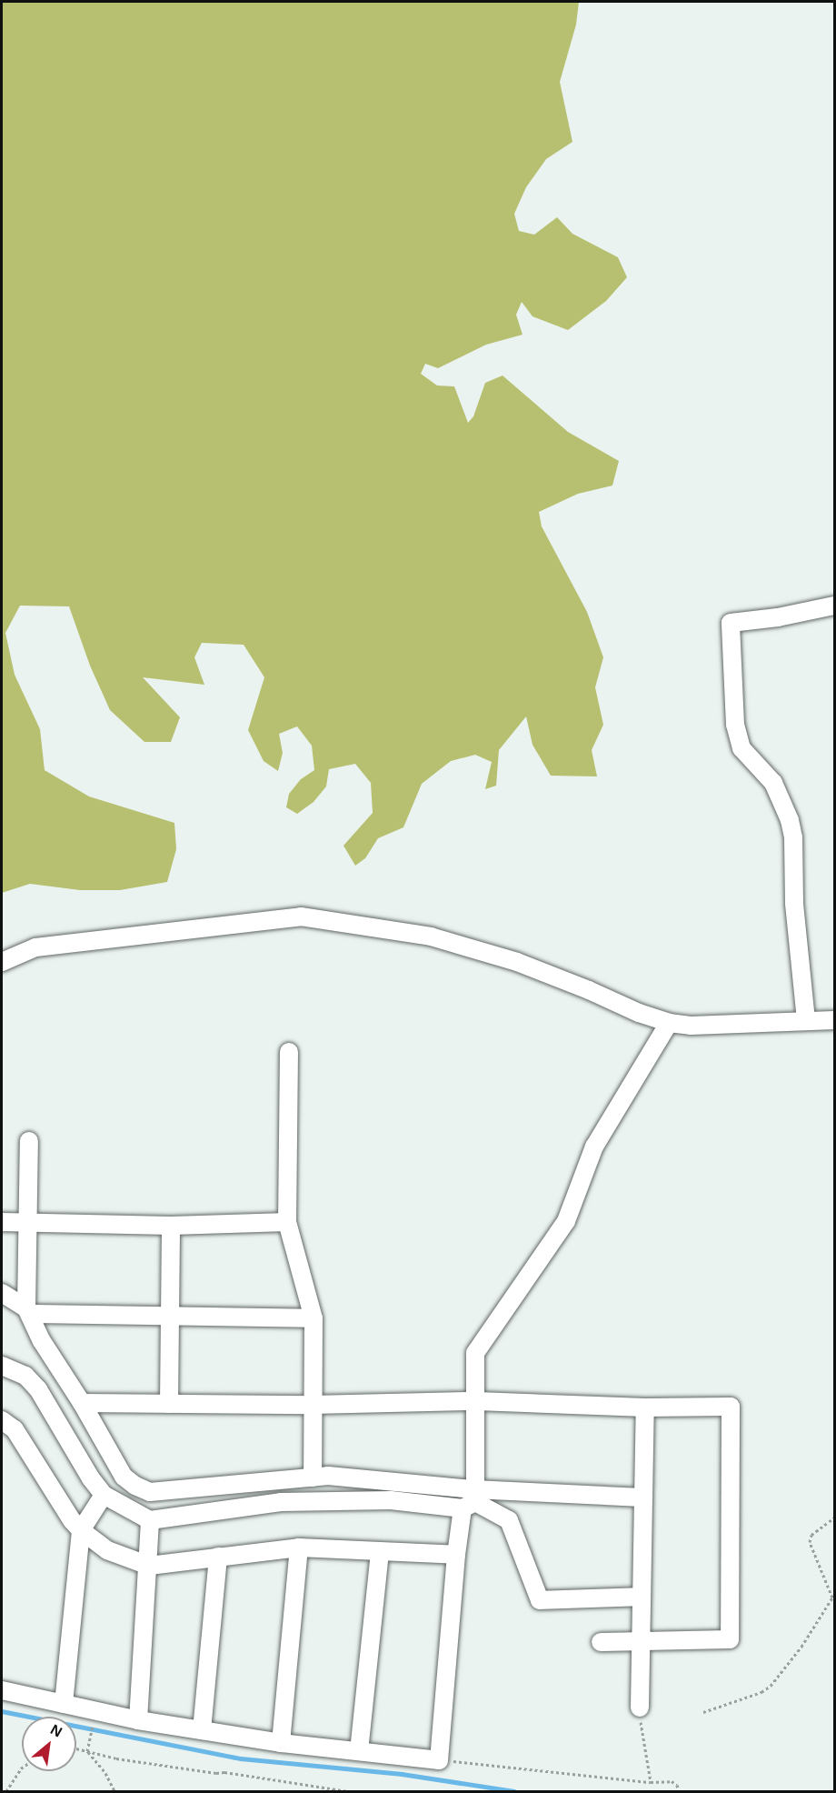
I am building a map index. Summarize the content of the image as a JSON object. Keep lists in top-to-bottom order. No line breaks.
{"north":"top right"}
